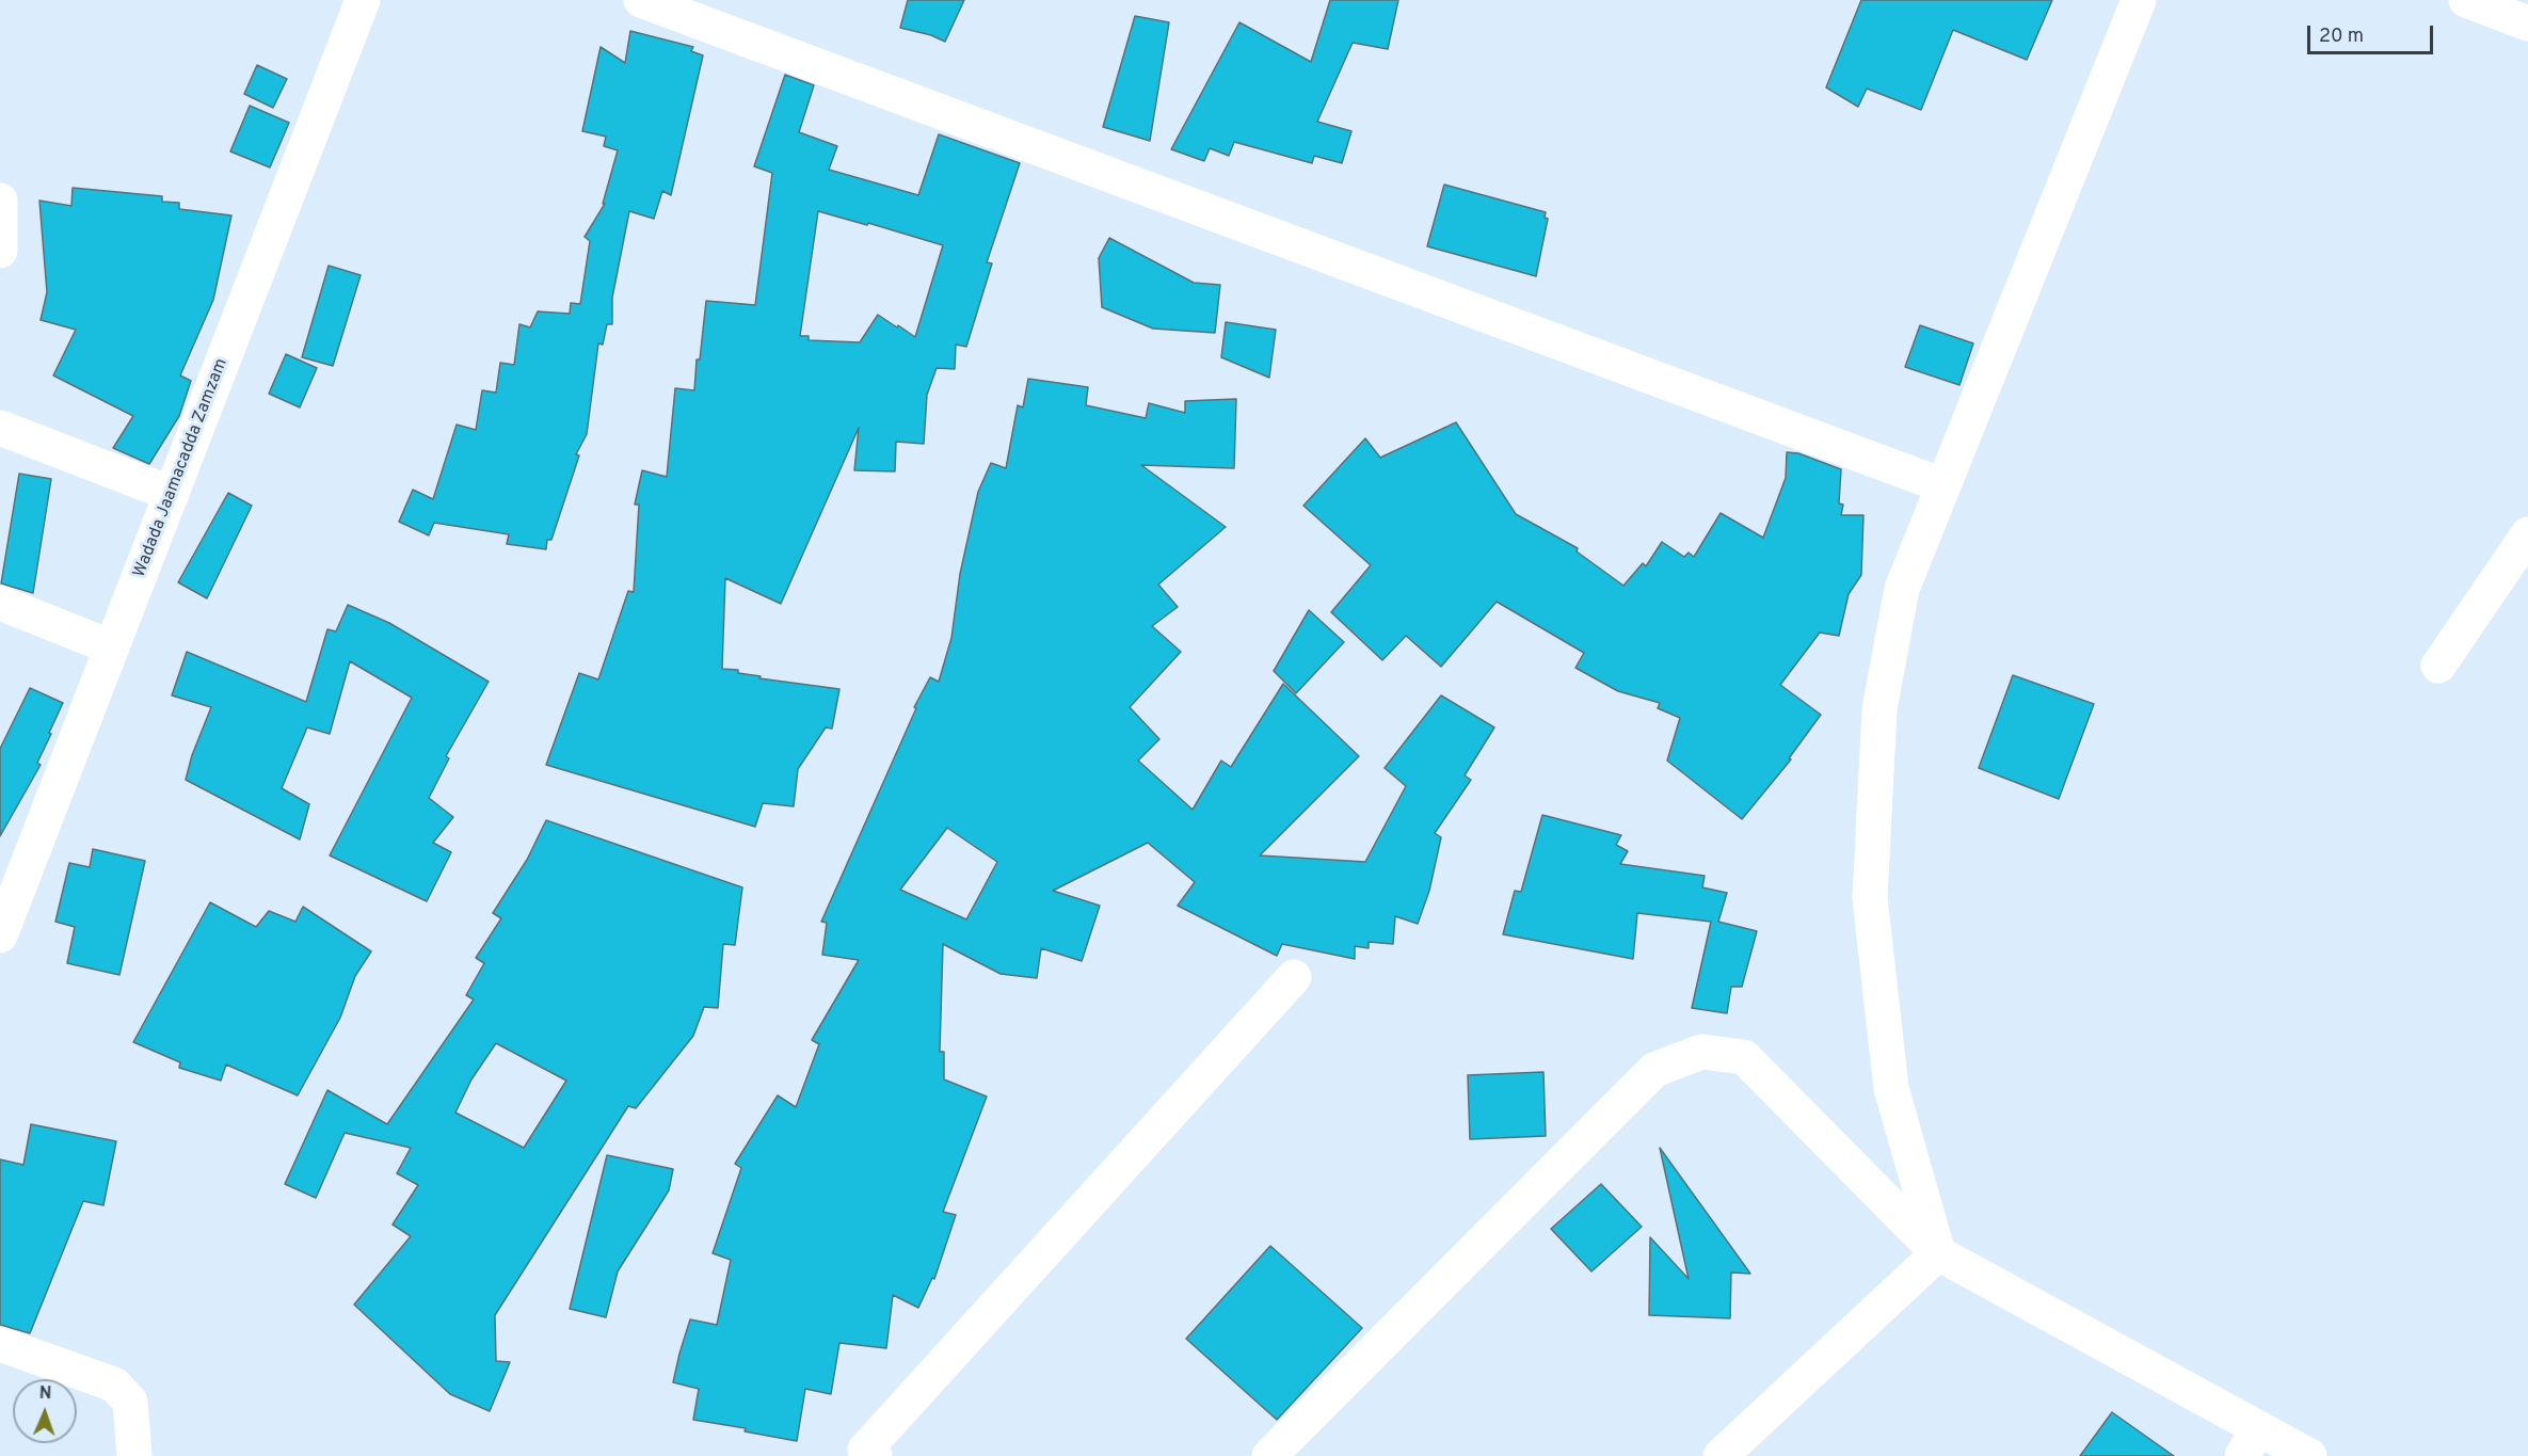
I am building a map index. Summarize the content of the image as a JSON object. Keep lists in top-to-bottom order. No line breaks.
{"streets":{"street":["Wadada Jaamacadda Zamzam"]},"scale_bar":"20 m","north":"top"}
